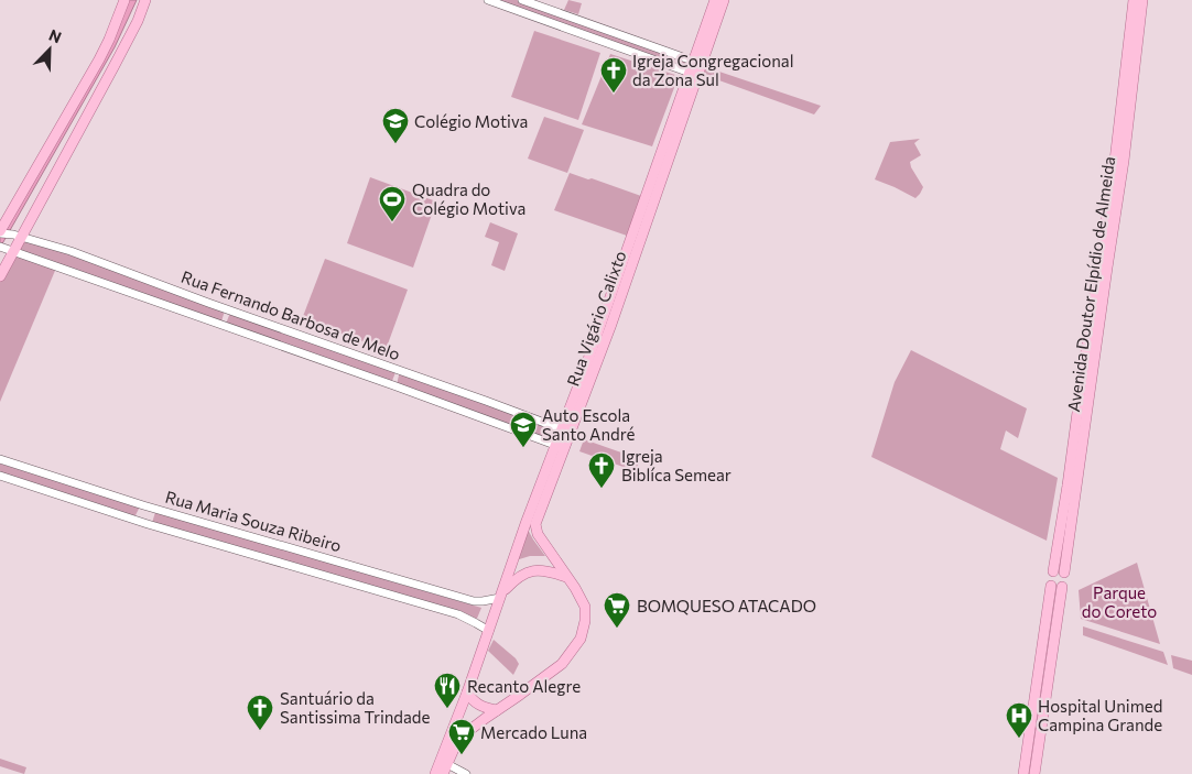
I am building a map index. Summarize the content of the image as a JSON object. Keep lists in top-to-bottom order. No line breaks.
{"streets":{"main road":["Avenida Doutor Elpídio de Almeida","Rua Vigário Calixto"],"street":["Rua Fernando Barbosa de Melo","Rua Maria Souza Ribeiro"]},"crossings":[["Rua Fernando Barbosa de Melo","Rua Vigário Calixto"],["Rua Vigário Calixto","Rua Maria Souza Ribeiro"]],"parks":["Parque do Coreto"],"places":{"church":["Igreja Congregacional da Zona Sul","Igreja Biblíca Semear","Santuário da Santissima Trindade"],"school or university":["Colégio Motiva","Auto Escola Santo André"],"sports":["Quadra do Colégio Motiva"],"supermarket":["BOMQUESO ATACADO","Mercado Luna"],"restaurant":["Recanto Alegre"],"hospital":["Hospital Unimed Campina Grande"]},"north":"top right"}
